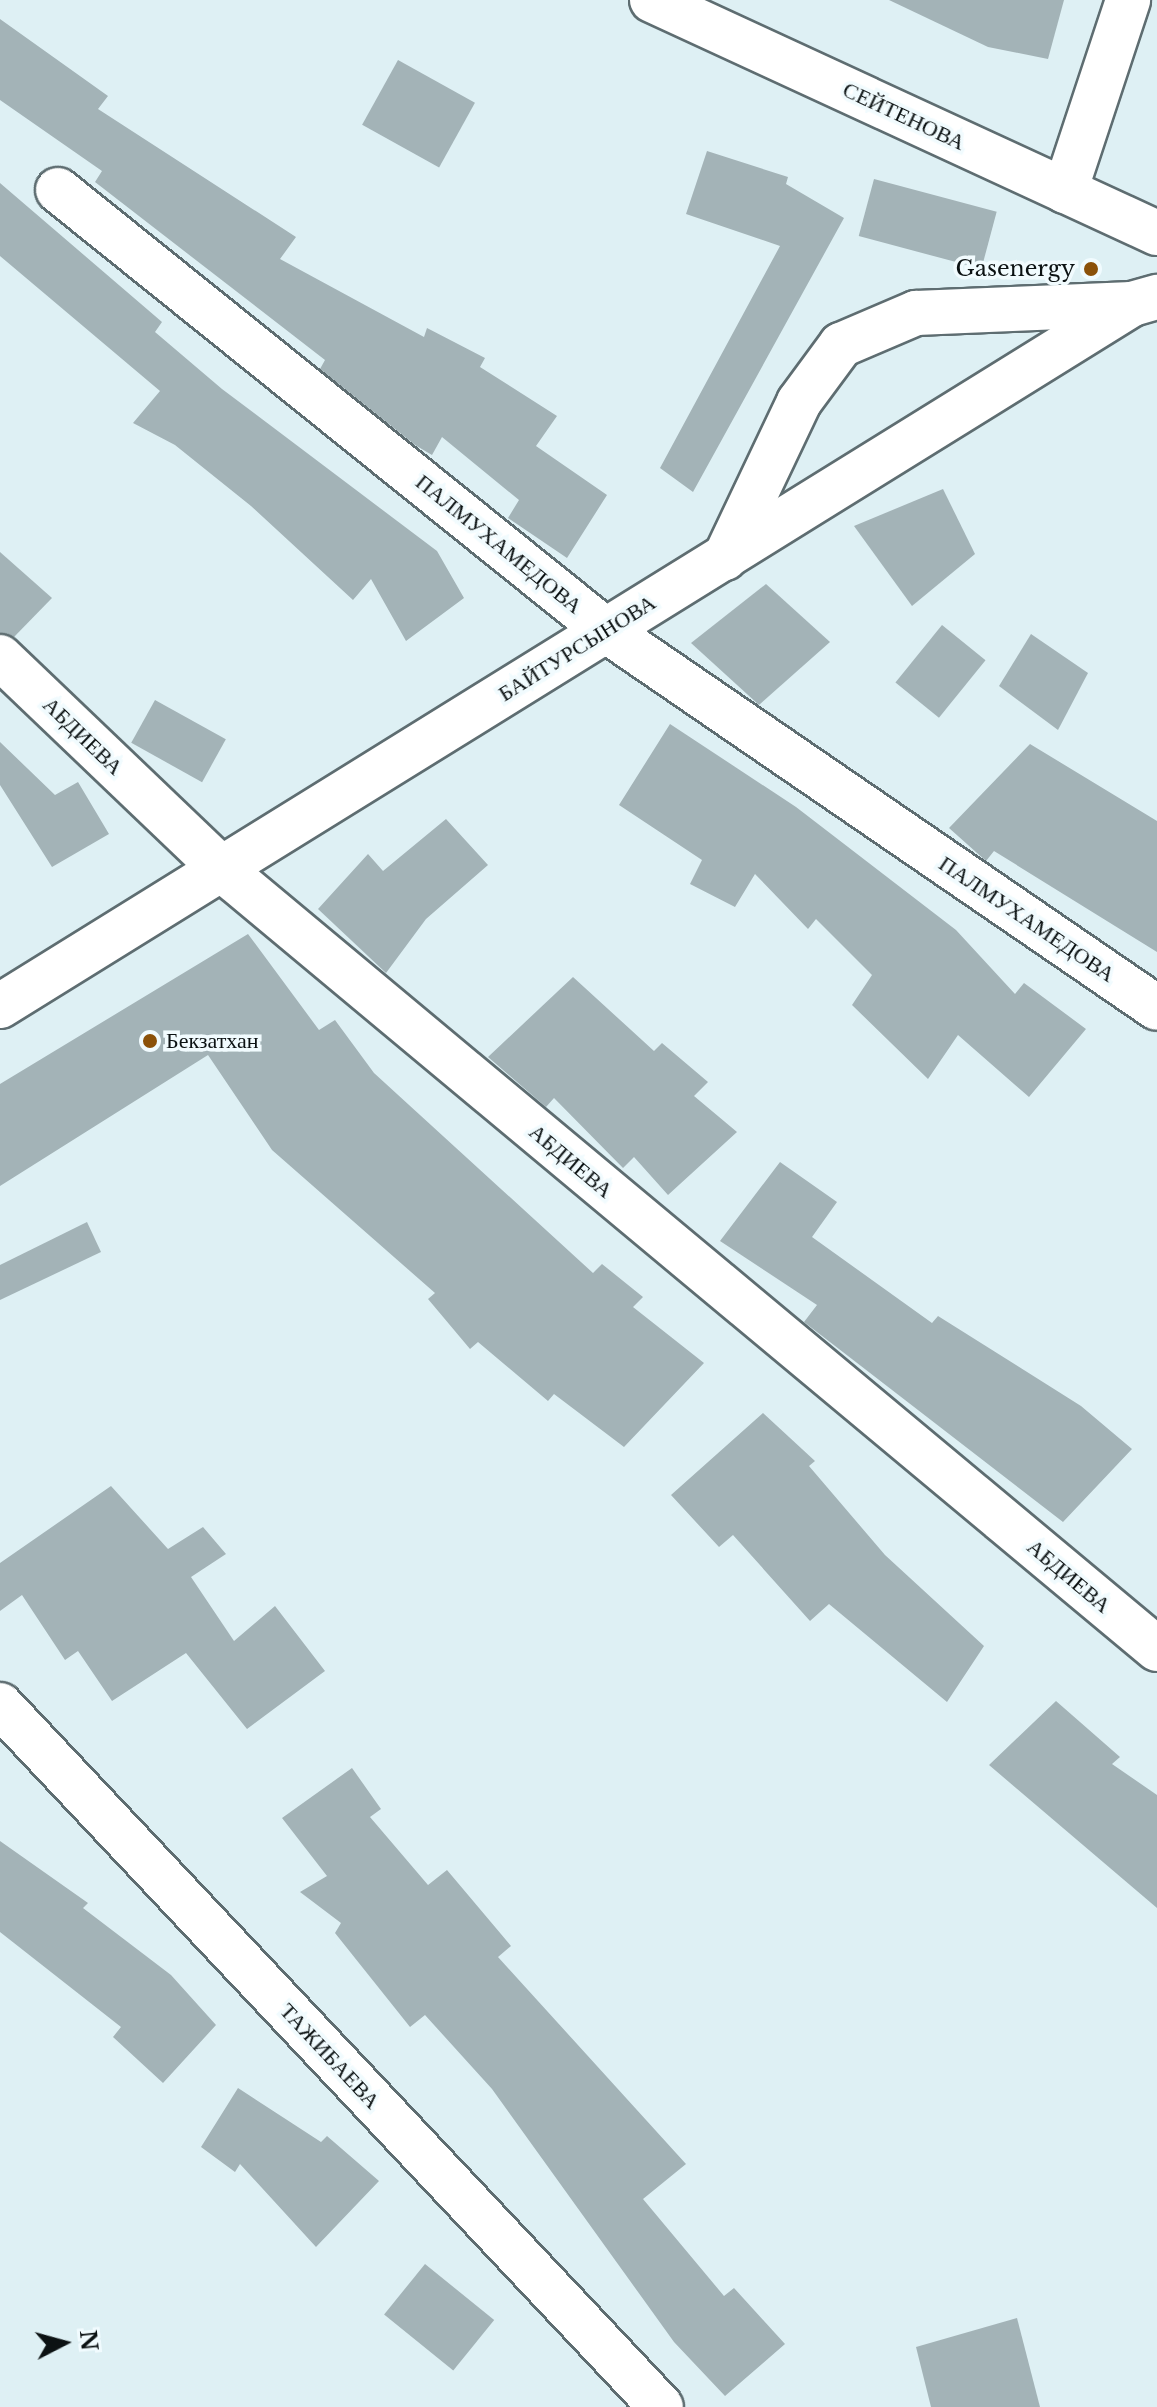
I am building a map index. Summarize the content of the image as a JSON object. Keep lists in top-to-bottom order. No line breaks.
{"streets":{"street":["СЕЙТЕНОВА","ПАЛМУХАМЕДОВА","БАЙТУРСЫНОВА","АБДИЕВА","ТАЖИБАЕВА"]},"crossings":[["ПАЛМУХАМЕДОВА","БАЙТУРСЫНОВА"],["БАЙТУРСЫНОВА","АБДИЕВА"]],"places":["Gasenergy","Бекзатхан"],"north":"right"}
